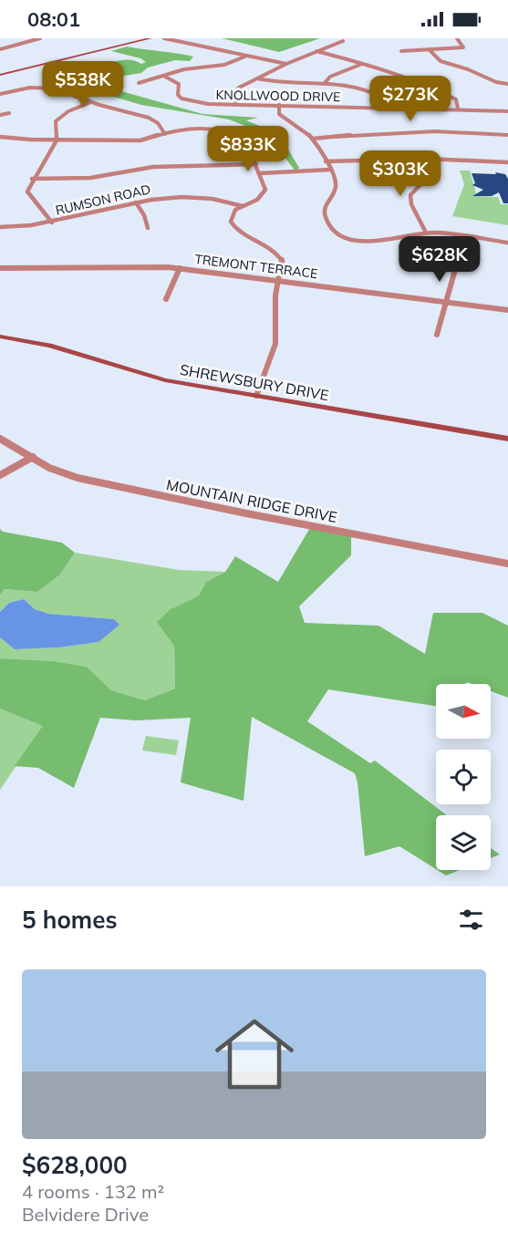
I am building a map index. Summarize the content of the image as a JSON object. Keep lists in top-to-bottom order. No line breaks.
{"streets":{"main road":["SHREWSBURY DRIVE"],"street":["KNOLLWOOD DRIVE","RUMSON ROAD","TREMONT TERRACE","MOUNTAIN RIDGE DRIVE"]},"north":"right","page":{"status":"08:01","price":["$538K","$273K","$833K","$303K","$628K"],"heading":"5 homes","list":[{"name":"$628,000","note":"4 rooms · 132 m² · Belvidere Drive"}]}}
